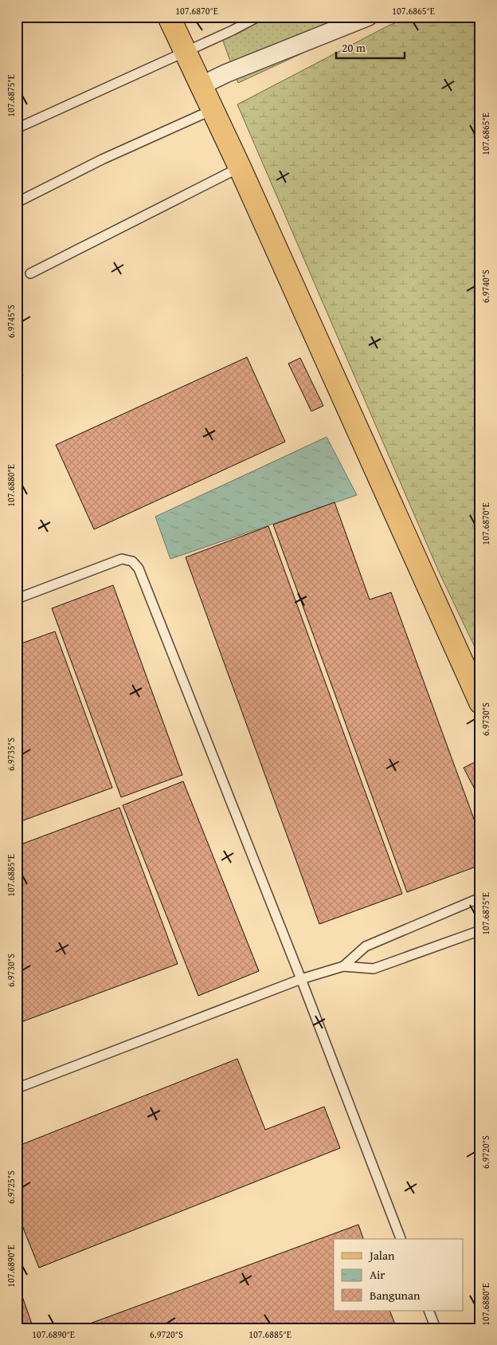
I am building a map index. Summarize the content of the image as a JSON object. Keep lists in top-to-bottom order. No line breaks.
{"legend":["Jalan","Air","Bangunan"],"scale_bar":"20 m","coordinates":["107.6870°E","107.6865°E","107.6875°E","6.9740°S","6.9745°S","107.6880°E","6.9730°S","6.9735°S","107.6885°E","6.9720°S","6.9725°S","107.6890°E"]}
